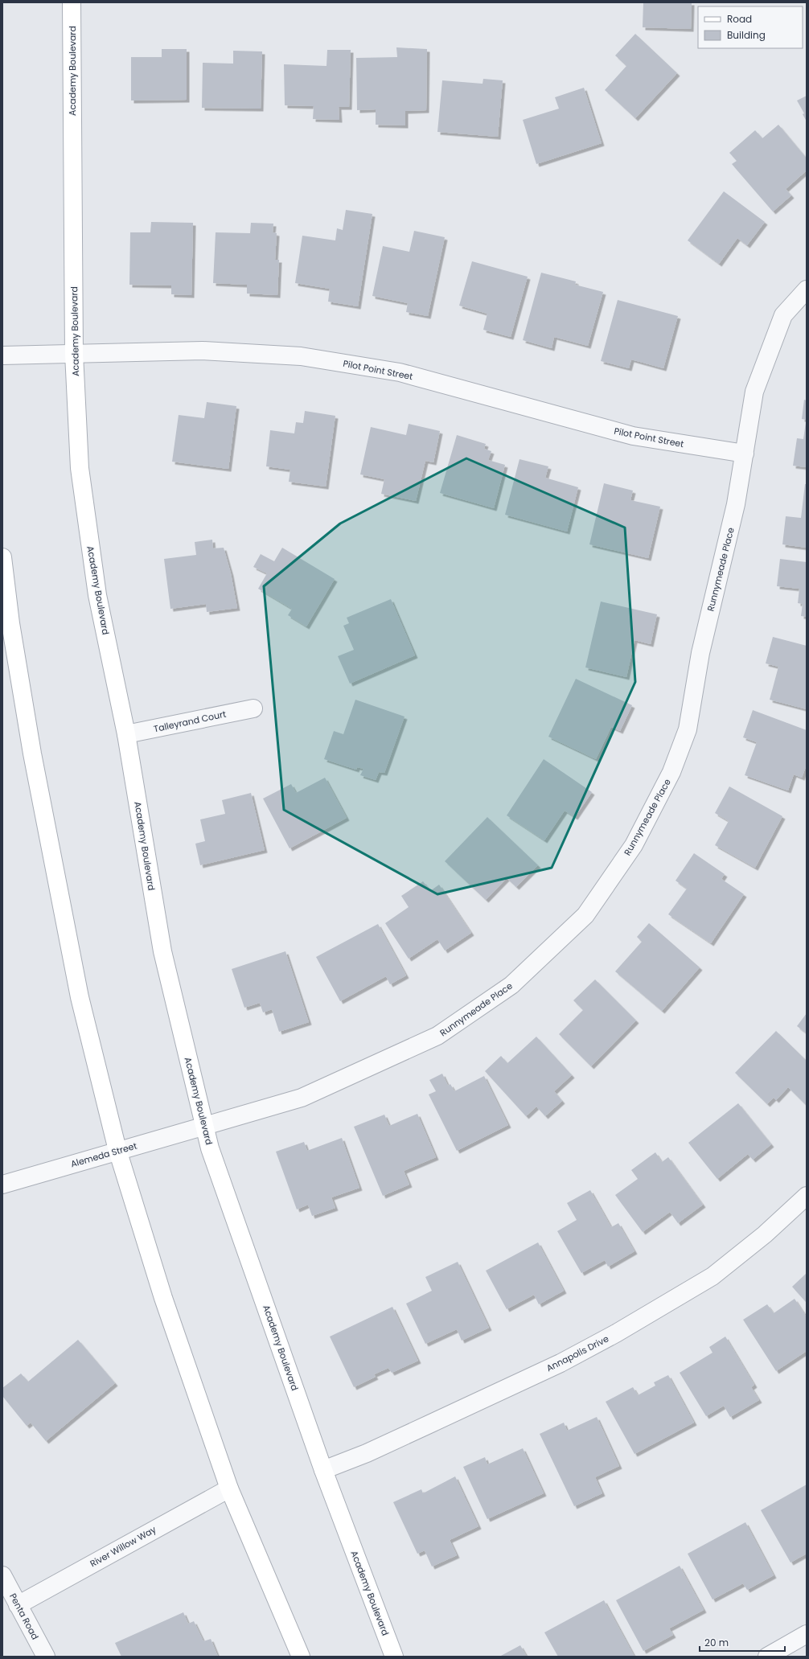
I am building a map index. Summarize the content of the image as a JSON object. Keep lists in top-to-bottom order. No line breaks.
{"streets":{"main road":["Academy Boulevard"],"street":["Pilot Point Street","Runnymeade Place","Talleyrand Court","Alemeda Street","Annapolis Drive","River Willow Way","Penta Road"]},"crossings":[["Academy Boulevard","Pilot Point Street"],["Academy Boulevard","Runnymeade Place"],["Academy Boulevard","Talleyrand Court"],["Academy Boulevard","Alemeda Street"],["Academy Boulevard","Annapolis Drive"],["Pilot Point Street","Runnymeade Place"],["Runnymeade Place","Alemeda Street"],["River Willow Way","Penta Road"]],"legend":["Road","Building"],"scale_bar":"20 m"}
